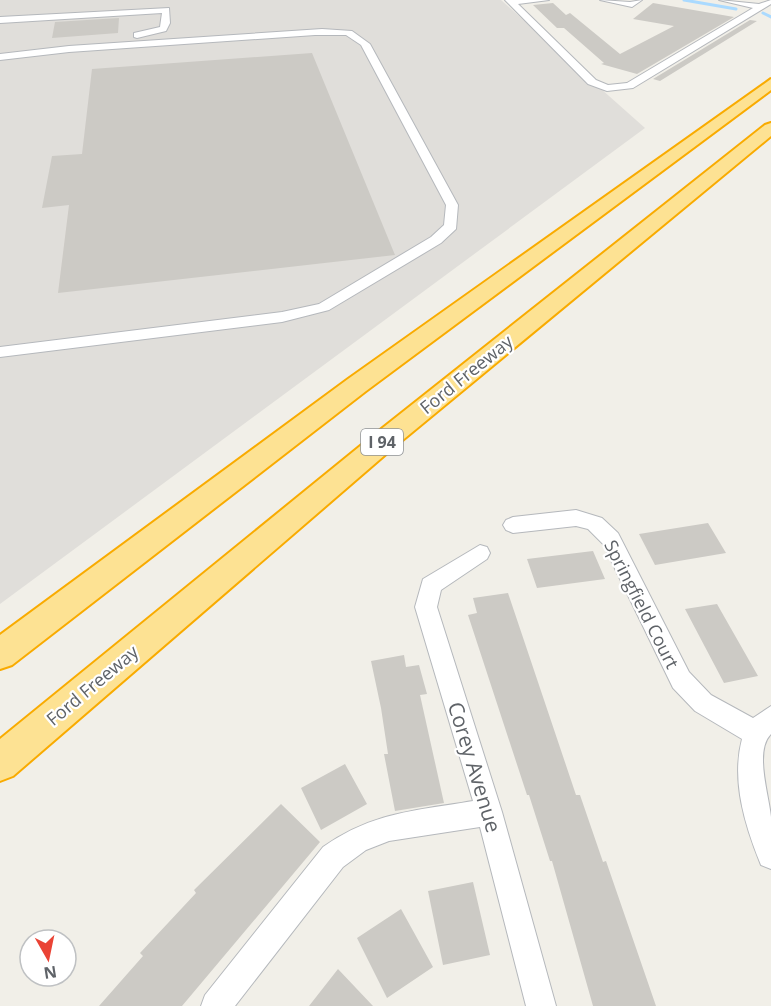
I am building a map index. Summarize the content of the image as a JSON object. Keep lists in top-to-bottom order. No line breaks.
{"streets":{"highway":["Ford Freeway","I 94"],"street":["Springfield Court","Corey Avenue"]},"north":"bottom"}
